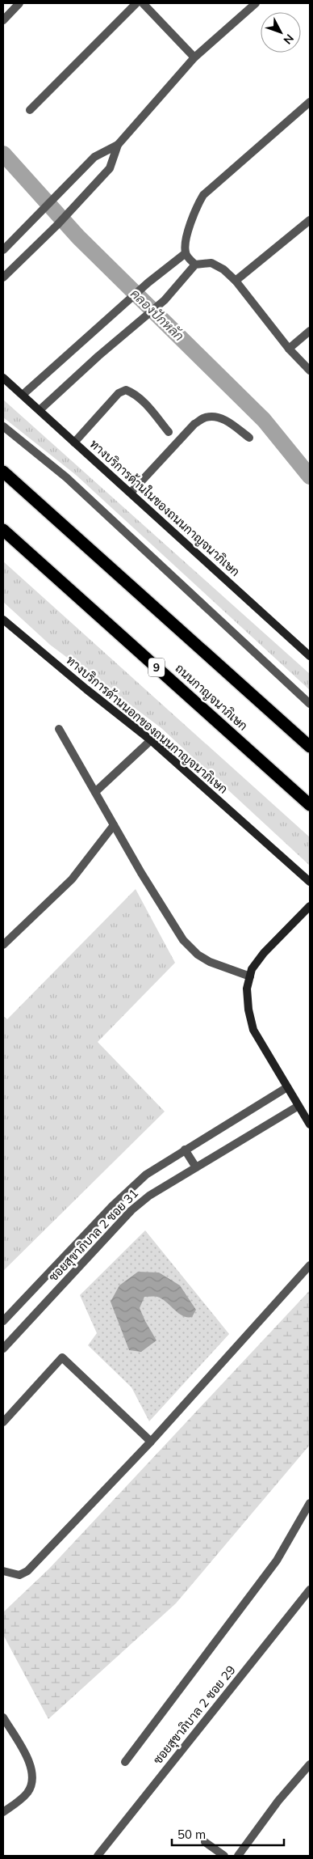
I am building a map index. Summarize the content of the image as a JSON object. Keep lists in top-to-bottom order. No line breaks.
{"streets":{"highway":["9","ถนนกาญจนาภิเษก"],"main road":["ทางบริการด้านในของถนนกาญจนาภิเษก","ทางบริการด้านนอกของถนนกาญจนาภิเษก"],"street":["ซอยสุขาภิบาล 2 ซอย 31","ซอยสุขาภิบาล 2 ซอย 29"]},"water":["คลองปักหลัก"],"scale_bar":"50 m","north":"bottom right"}
